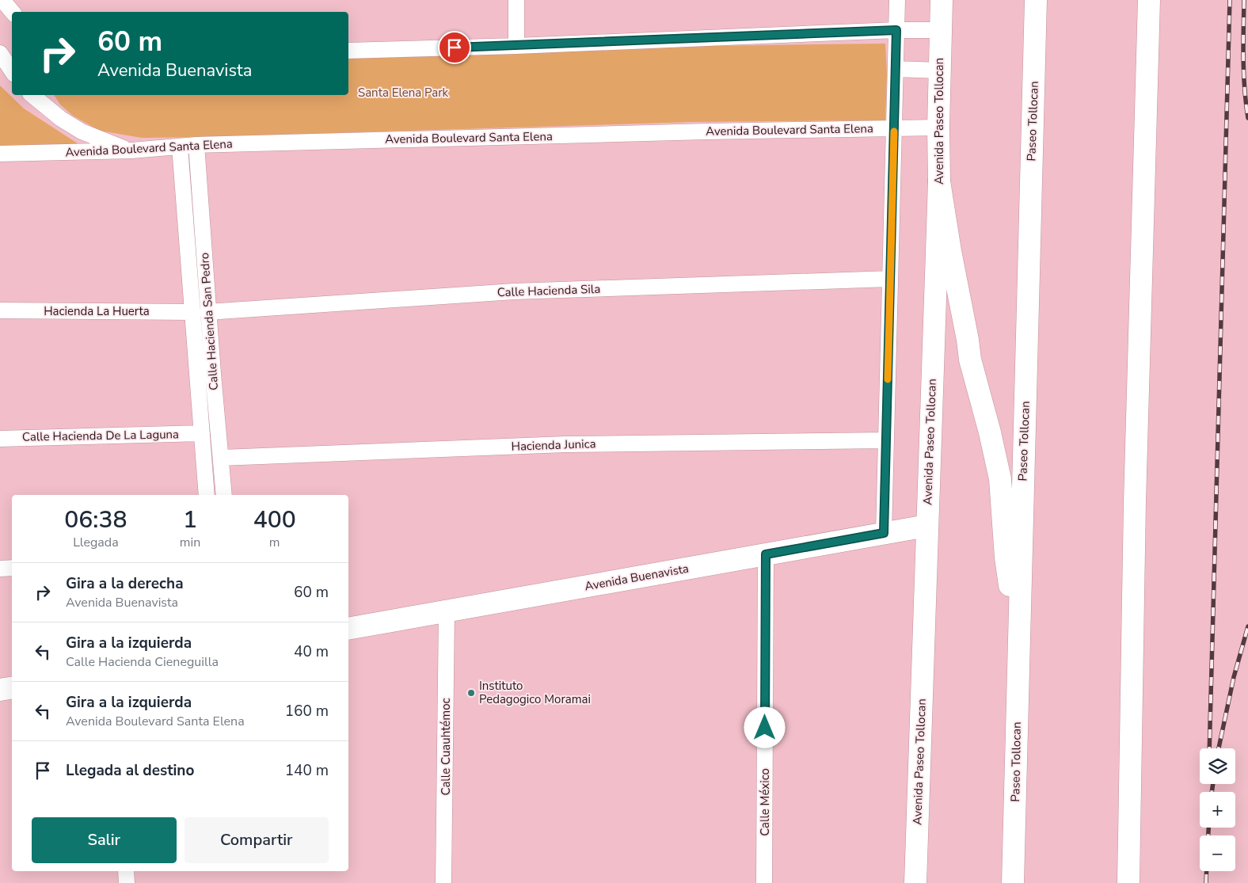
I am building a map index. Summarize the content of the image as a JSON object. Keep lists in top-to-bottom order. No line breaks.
{"streets":{"main road":["Avenida Paseo Tollocan","Paseo Tollocan","Avenida Buenavista"],"street":["Avenida Boulevard Santa Elena","Calle Hacienda Sila","Hacienda La Huerta","Calle Hacienda San Pedro","Calle Hacienda De La Laguna","Hacienda Junica","Calle Cuauhtémoc","Calle México"]},"crossings":[["Avenida Paseo Tollocan","Avenida Boulevard Santa Elena"],["Avenida Paseo Tollocan","Avenida Buenavista"],["Avenida Boulevard Santa Elena","Calle Hacienda San Pedro"],["Calle Hacienda Sila","Hacienda La Huerta"],["Calle Hacienda Sila","Calle Hacienda San Pedro"],["Hacienda La Huerta","Calle Hacienda San Pedro"],["Calle Hacienda San Pedro","Calle Hacienda De La Laguna"],["Calle Hacienda San Pedro","Hacienda Junica"],["Avenida Buenavista","Calle Cuauhtémoc"],["Avenida Buenavista","Calle México"]],"parks":["Santa Elena Park"],"places":["Instituto Pedagogico Moramai"],"page":{"turn":["60 m","Avenida Buenavista"],"eta":["06:38","Llegada","1","min","400","m"],"list":[{"name":"Gira a la derecha","note":"Avenida Buenavista","value":"60 m"},{"name":"Gira a la izquierda","note":"Calle Hacienda Cieneguilla","value":"40 m"},{"name":"Gira a la izquierda","note":"Avenida Boulevard Santa Elena","value":"160 m"},{"name":"Llegada al destino","value":"140 m"}],"map_buttons":["+","−"],"buttons":["Salir","Compartir"]}}
